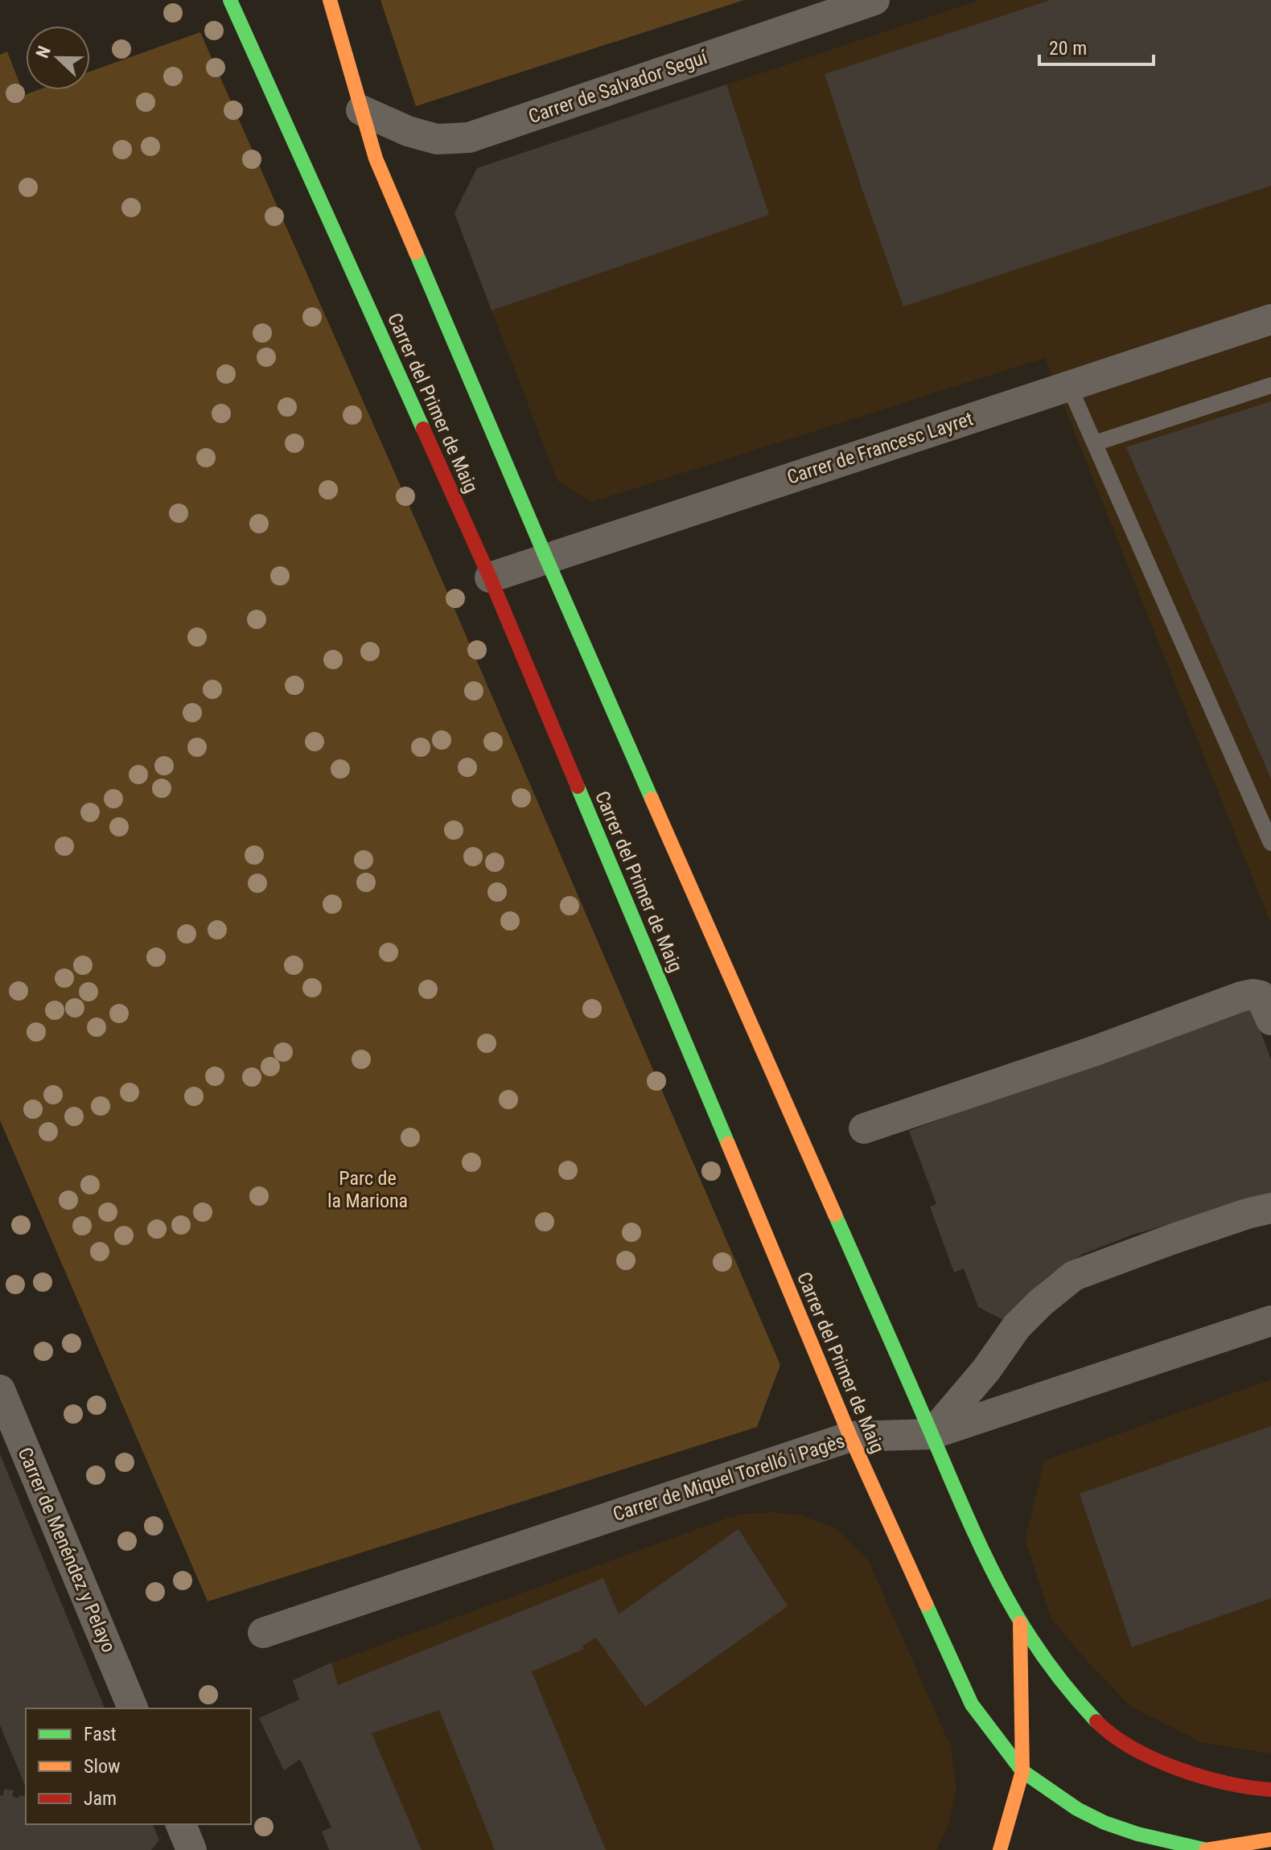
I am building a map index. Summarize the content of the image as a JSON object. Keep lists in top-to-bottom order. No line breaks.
{"streets":{"street":["Carrer de Salvador Seguí","Carrer del Primer de Maig","Carrer de Francesc Layret","Carrer de Miquel Torelló i Pagès","Carrer de Menéndez y Pelayo"]},"crossings":[["Carrer del Primer de Maig","Carrer de Francesc Layret"],["Carrer del Primer de Maig","Carrer de Miquel Torelló i Pagès"]],"parks":["Parc de la Mariona"],"legend":["Fast","Slow","Jam"],"scale_bar":"20 m","north":"left"}
